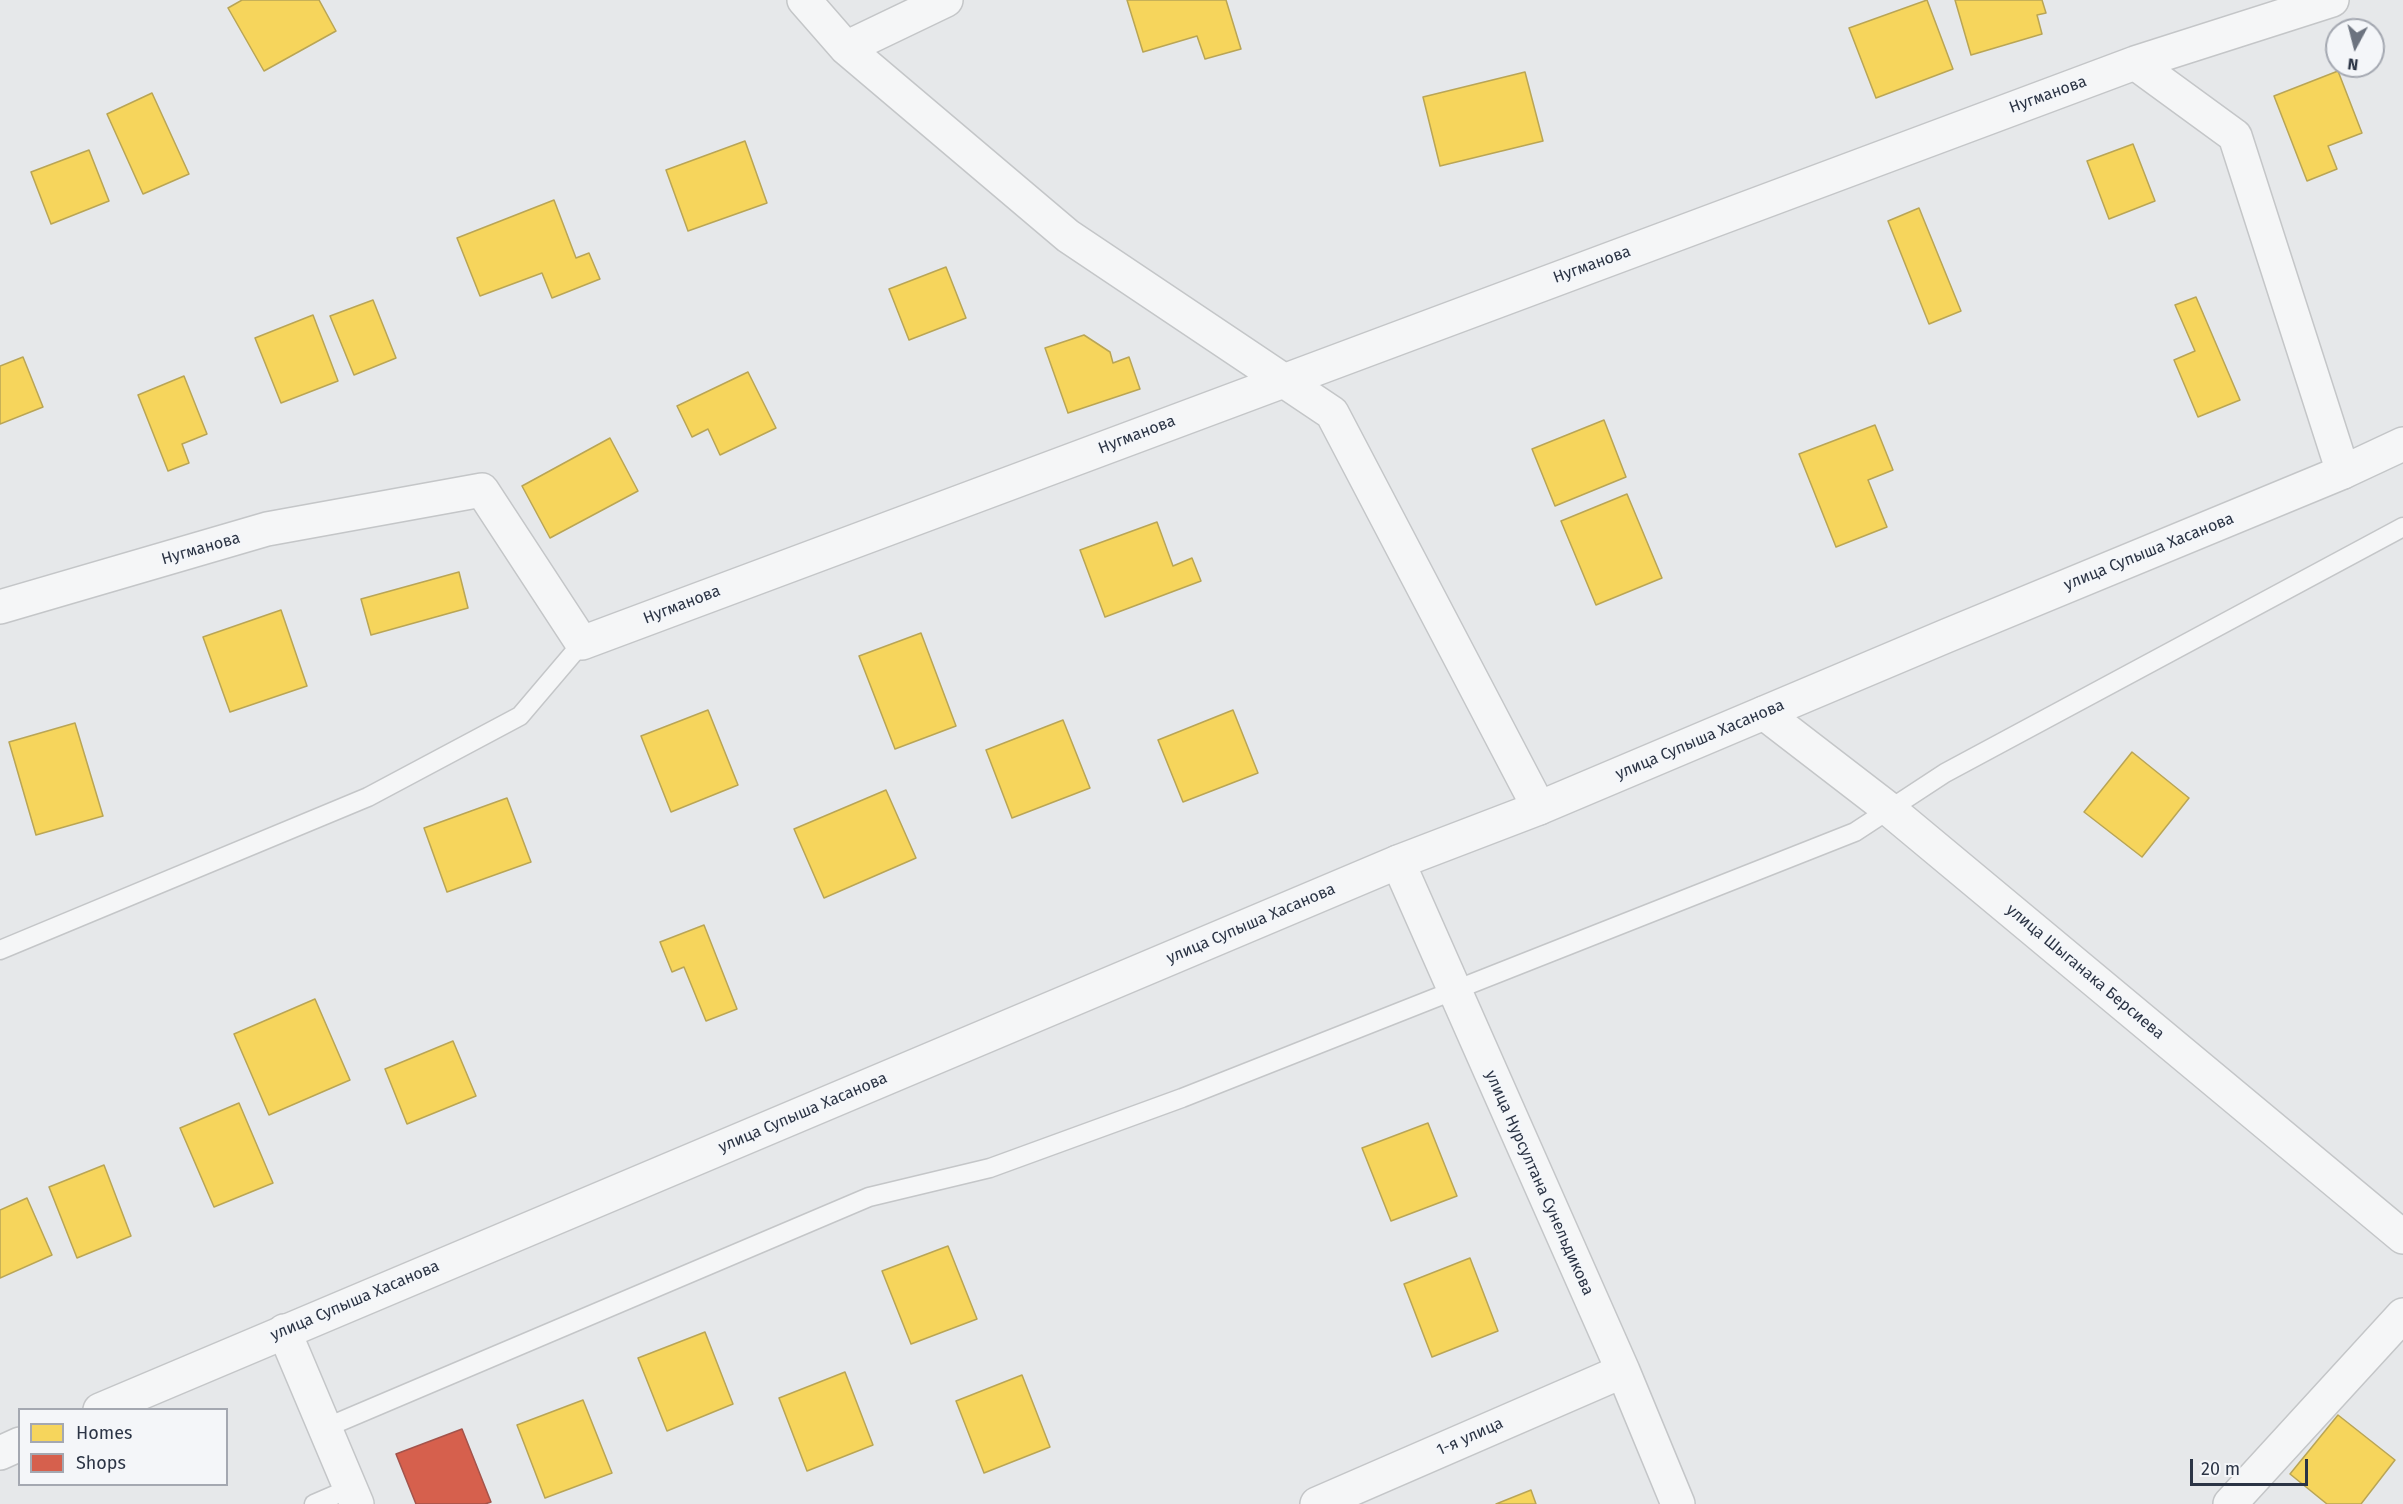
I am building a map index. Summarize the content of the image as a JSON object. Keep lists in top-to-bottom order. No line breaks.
{"streets":{"street":["Нугманова","улица Супыша Хасанова","улица Шыганака Берсиева","улица Нурсултана Сунельдикова","1-я улица"]},"crossings":[["улица Супыша Хасанова","улица Шыганака Берсиева"],["улица Супыша Хасанова","улица Нурсултана Сунельдикова"],["улица Нурсултана Сунельдикова","1-я улица"]],"legend":["Homes","Shops"],"scale_bar":"20 m","north":"bottom"}
